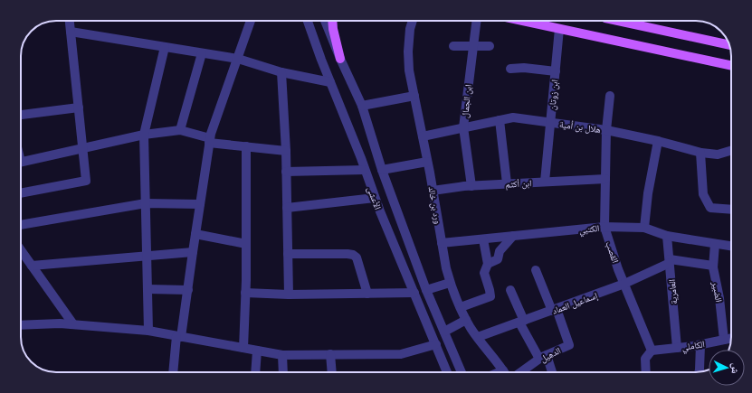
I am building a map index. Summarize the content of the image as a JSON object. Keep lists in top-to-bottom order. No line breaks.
{"streets":{"street":["ابن زوتان","ابن الجمال","هلال بن أمية","ابن أكثم","الأعشى","ورد بن خالد","الكتبي","القصب","العامرية","الضبير","إسماعيل العماد","الكاملي","الدهيل"]},"crossings":[["ابن زوتان","هلال بن أمية"],["ابن زوتان","ابن أكثم"],["ابن الجمال","هلال بن أمية"],["ابن الجمال","ابن أكثم"],["هلال بن أمية","ورد بن خالد"],["هلال بن أمية","القصب"],["ابن أكثم","ورد بن خالد"],["ابن أكثم","القصب"],["ورد بن خالد","الكتبي"],["ورد بن خالد","إسماعيل العماد"],["الكتبي","القصب"],["الكتبي","العامرية"],["الكتبي","الضبير"],["القصب","إسماعيل العماد"],["القصب","الكاملي"],["العامرية","إسماعيل العماد"],["العامرية","الكاملي"],["الضبير","الكاملي"],["إسماعيل العماد","الدهيل"]],"north":"right"}
